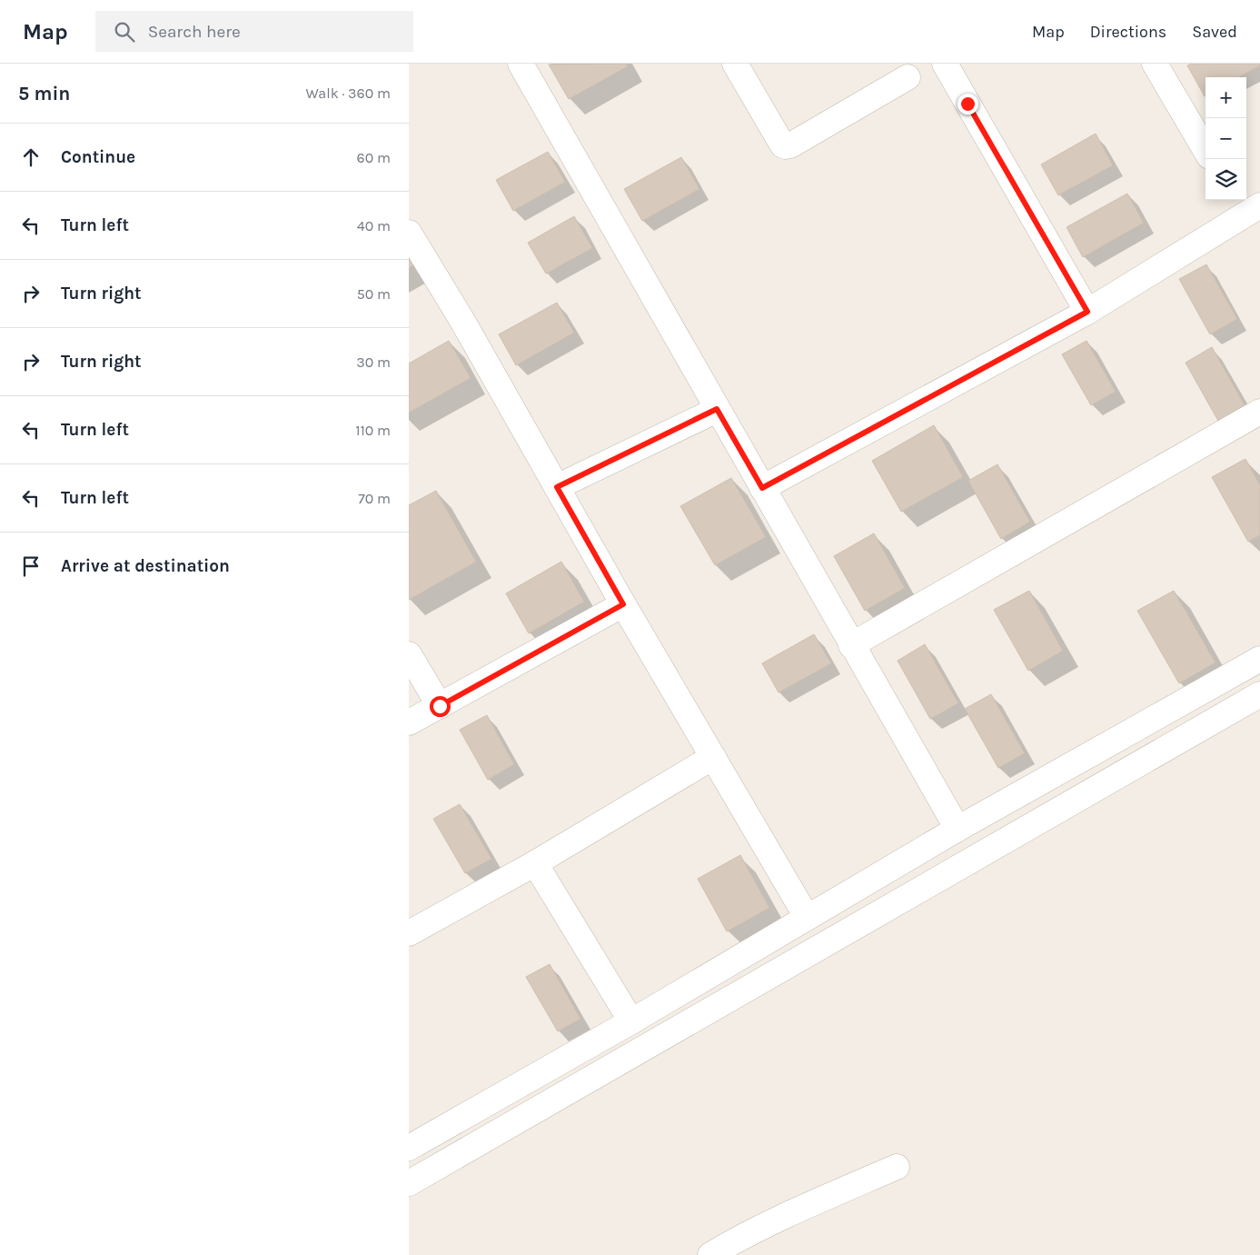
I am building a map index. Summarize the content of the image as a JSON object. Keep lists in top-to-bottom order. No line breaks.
{"page":{"header":"Map","search":"Search here","nav":["Map","Directions","Saved"],"heading":["5 min","Walk · 360 m"],"map_buttons":["+","−"],"list":[["Continue","60 m"],["Turn left","40 m"],["Turn right","50 m"],["Turn right","30 m"],["Turn left","110 m"],["Turn left","70 m"],"Arrive at destination"]}}
